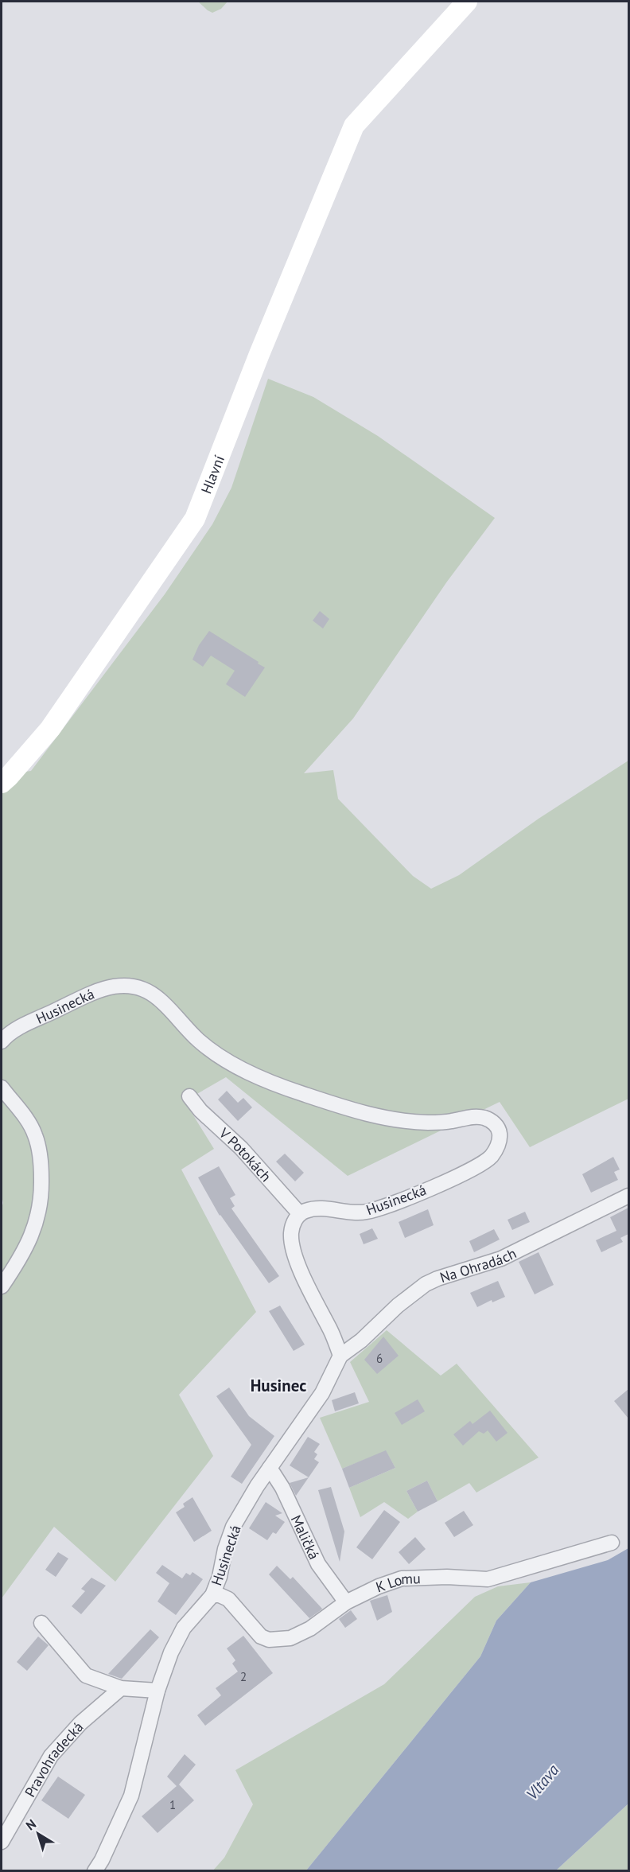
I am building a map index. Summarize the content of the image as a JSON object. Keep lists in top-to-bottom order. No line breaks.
{"streets":{"street":["Hlavní","Husinecká","V Potokách","Na Ohradách","Maličká","K Lomu","Pravohradecká"]},"crossings":[["Husinecká","V Potokách"],["Husinecká","Na Ohradách"],["Husinecká","Maličká"],["Husinecká","K Lomu"],["Maličká","K Lomu"]],"districts":["Husinec"],"water":["Vltava"],"house_numbers":["6","2","1"],"north":"top left"}
